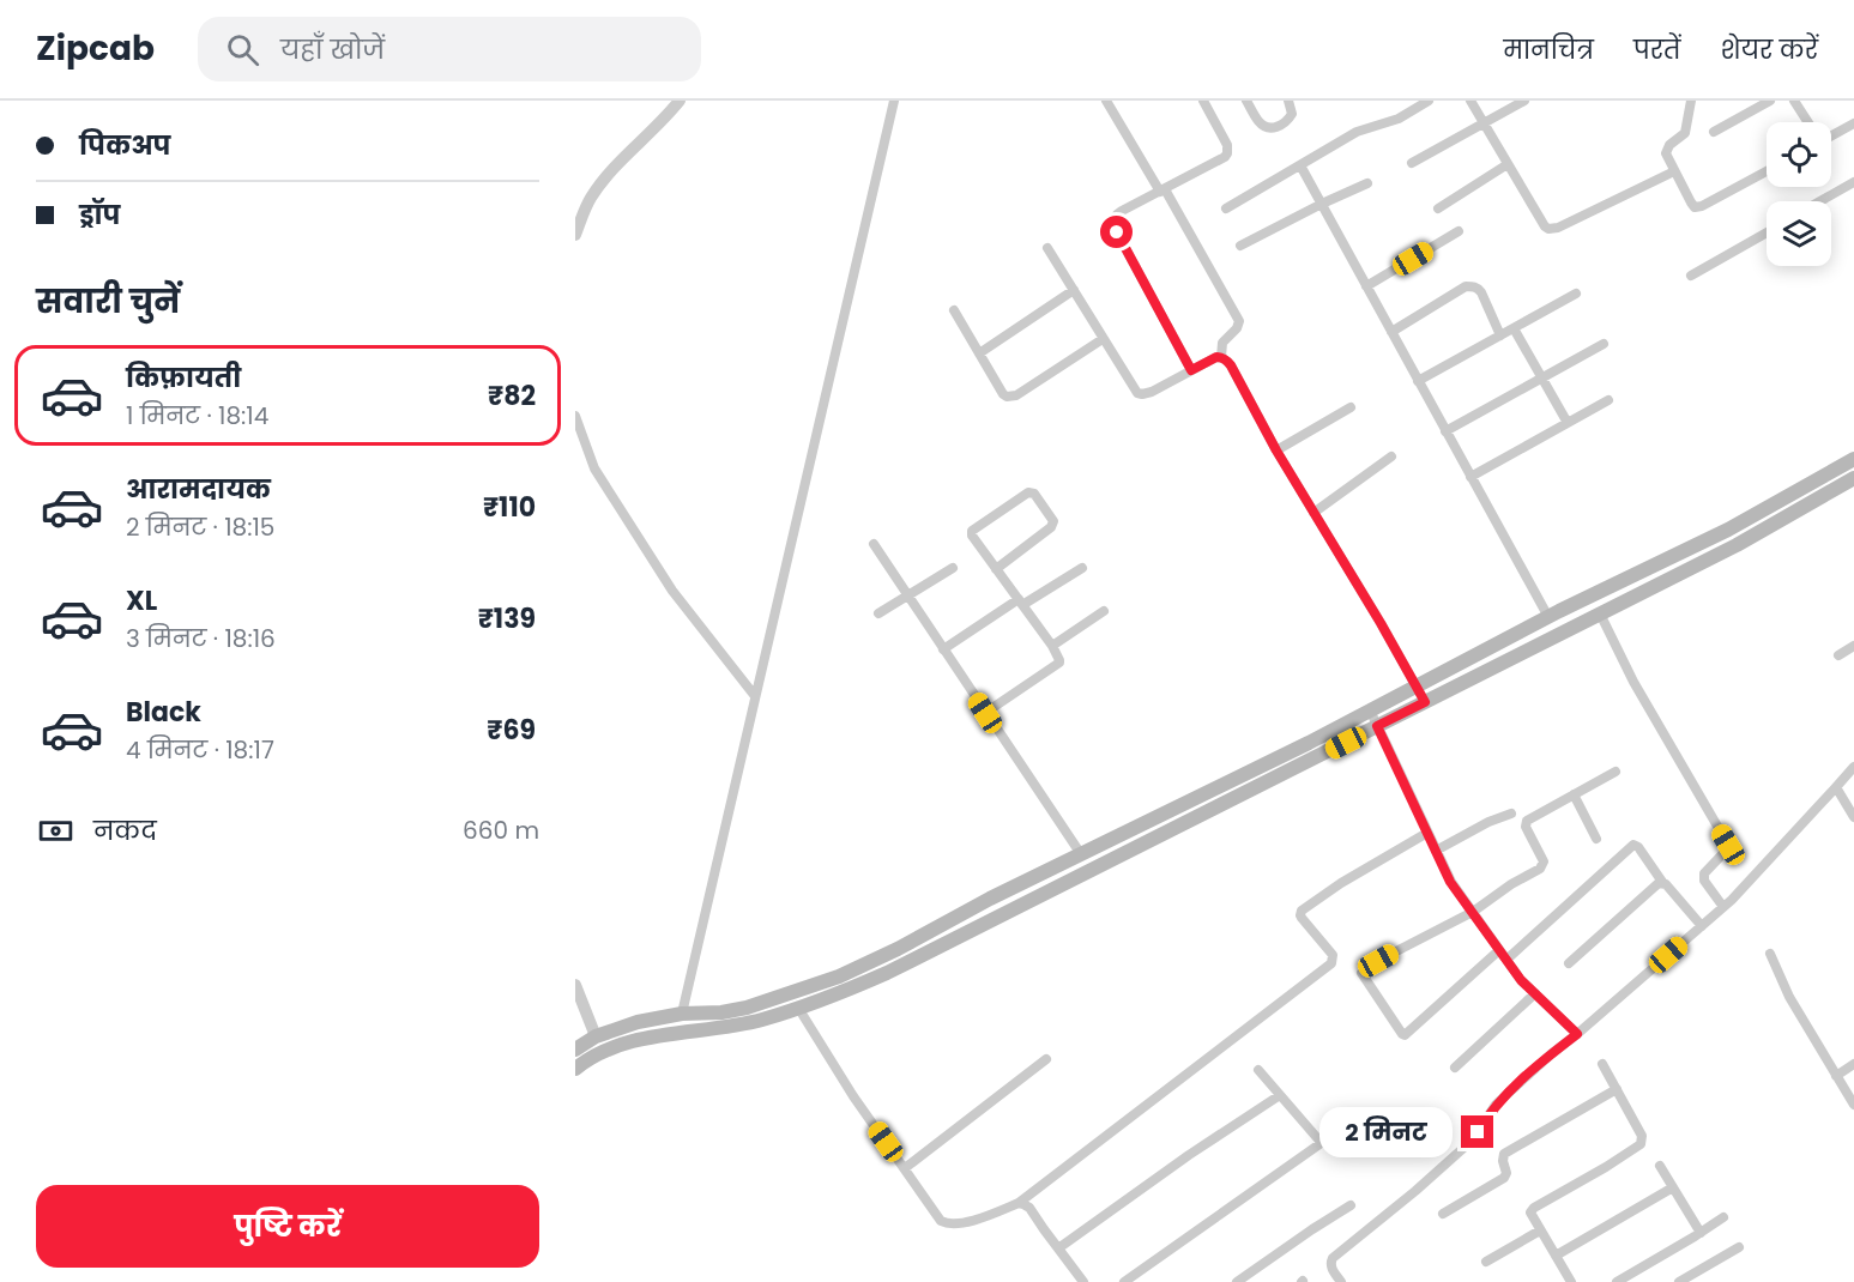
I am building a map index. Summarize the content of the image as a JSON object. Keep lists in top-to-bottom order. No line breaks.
{"page":{"header":"Zipcab","search":"यहाँ खोजें","nav":["मानचित्र","परतें","शेयर करें"],"banner":["पिकअप","ड्रॉप"],"heading":"सवारी चुनें","list":[{"name":"किफ़ायती","note":"1 मिनट · 18:14","value":"₹82"},{"name":"आरामदायक","note":"2 मिनट · 18:15","value":"₹110"},{"name":"XL","note":"3 मिनट · 18:16","value":"₹139"},{"name":"Black","note":"4 मिनट · 18:17","value":"₹69"}],"pay":["नकद","660 m"],"bubble":"2 मिनट","buttons":"पुष्टि करें"}}
